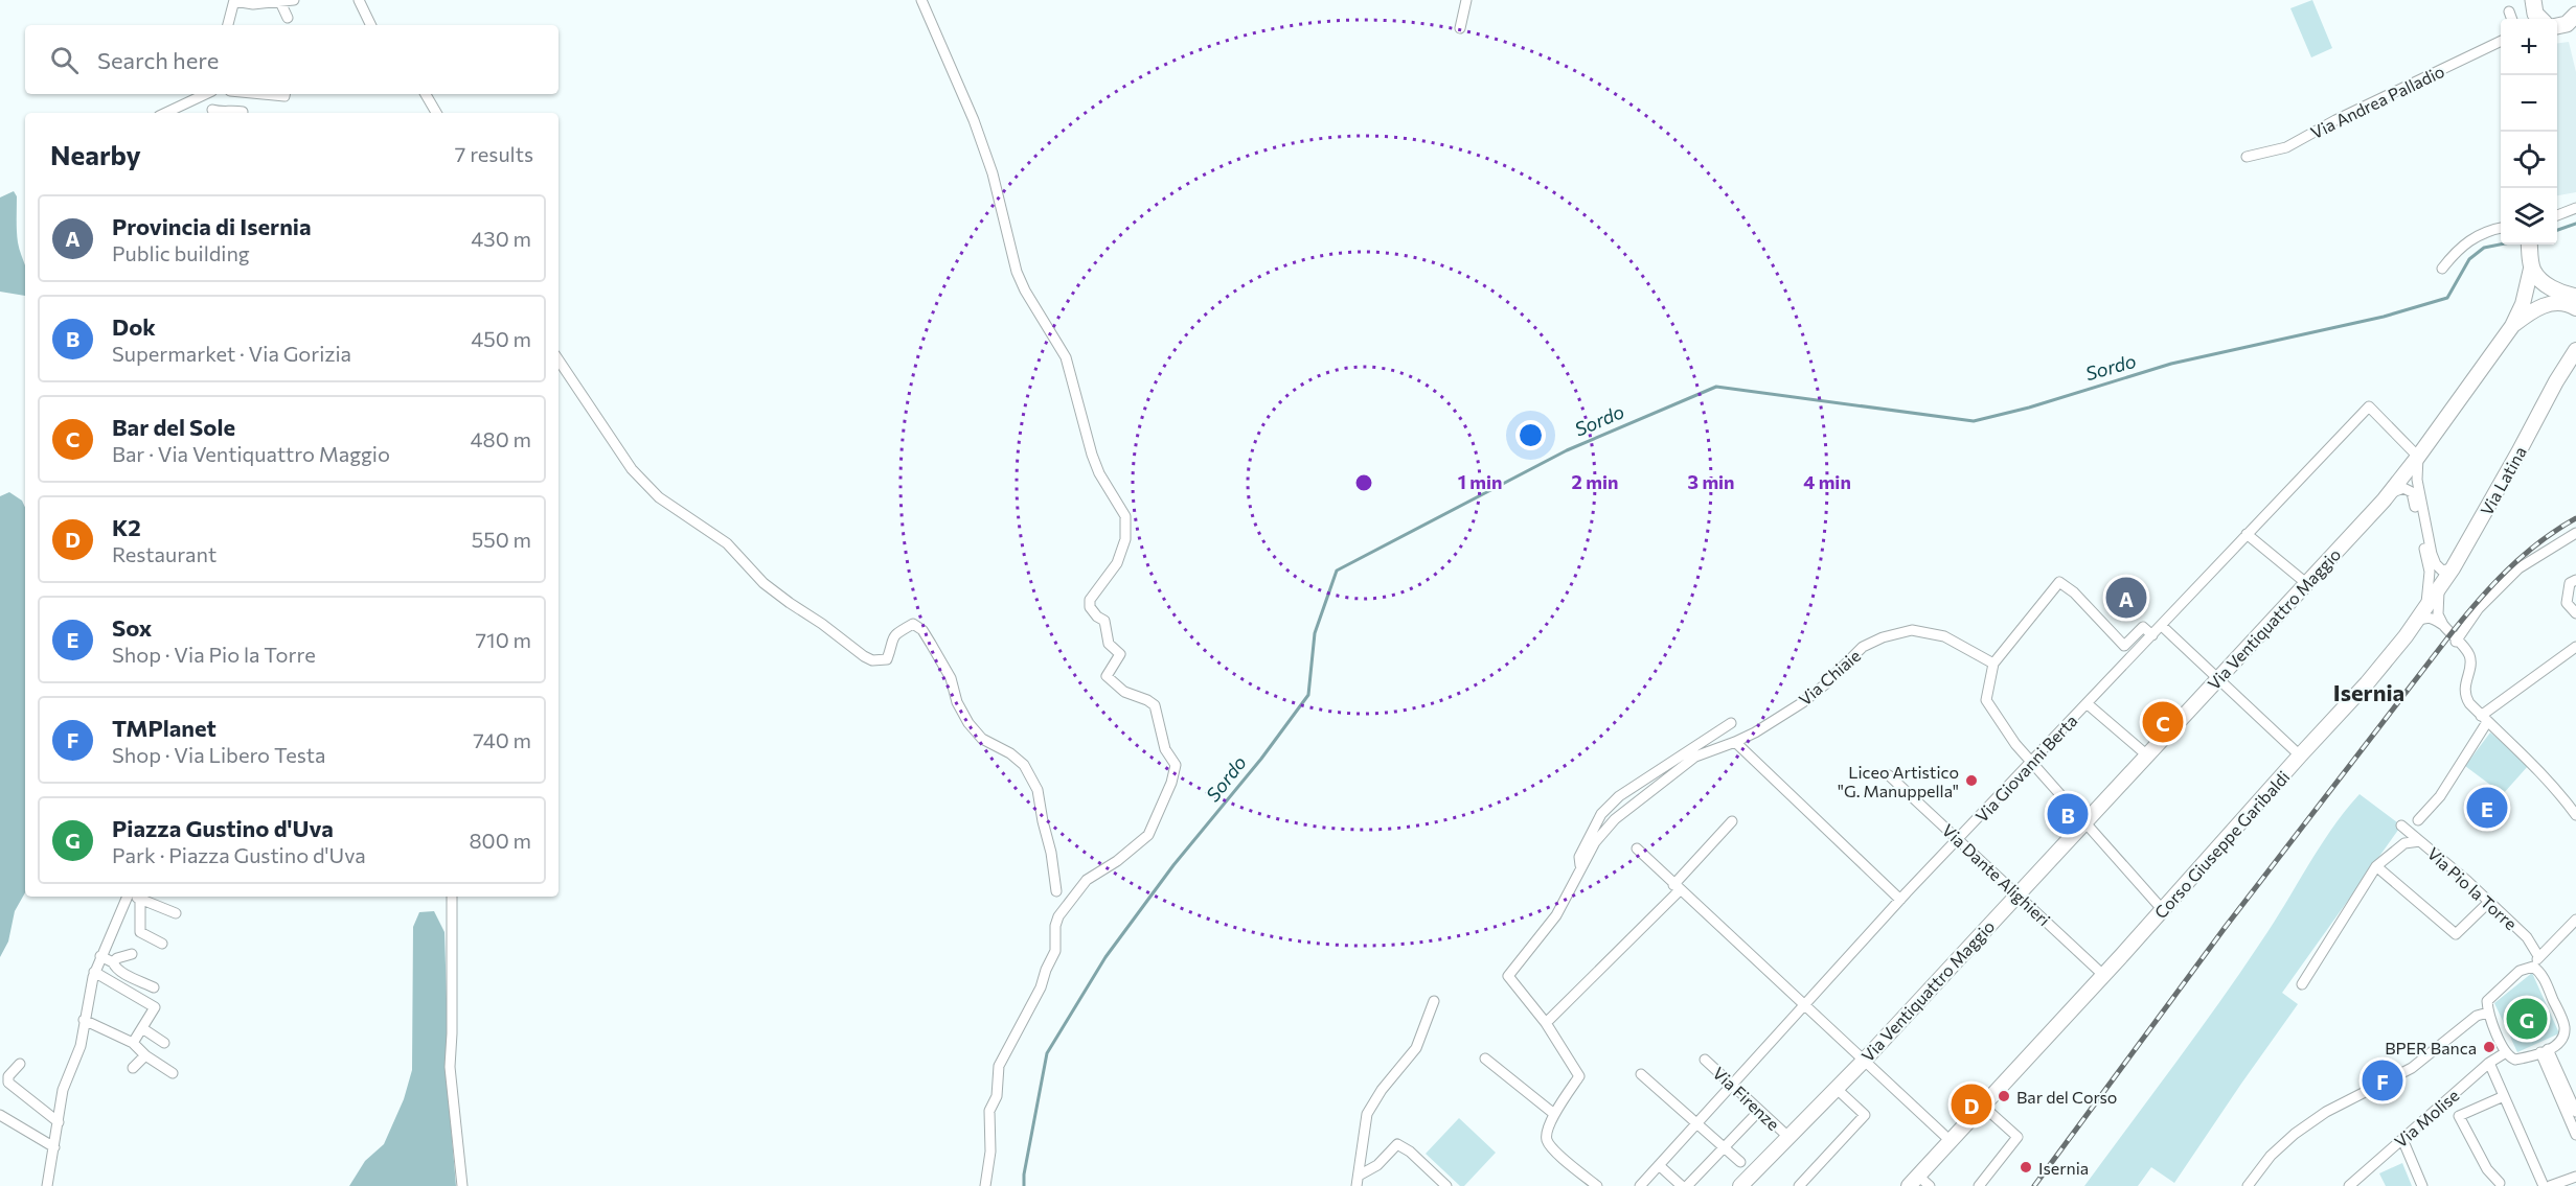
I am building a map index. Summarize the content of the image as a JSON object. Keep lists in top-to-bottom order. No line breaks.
{"streets":{"main road":["Via Latina","Via Ventiquattro Maggio","Corso Giuseppe Garibaldi"],"street":["Via Andrea Palladio","Via Chiaie","Via Giovanni Berta","Via Dante Alighieri","Via Pio la Torre","Via Firenze","Via Molise"]},"crossings":[["Via Latina","Corso Giuseppe Garibaldi"],["Via Ventiquattro Maggio","Via Giovanni Berta"],["Via Ventiquattro Maggio","Via Dante Alighieri"],["Via Ventiquattro Maggio","Via Firenze"],["Via Giovanni Berta","Via Dante Alighieri"],["Via Giovanni Berta","Via Firenze"],["Corso Giuseppe Garibaldi","Via Dante Alighieri"]],"districts":["Isernia"],"water":["Sordo"],"places":["Liceo Artistico \"G. Manuppella\"","BPER Banca","Bar del Corso","Isernia"],"page":{"map_buttons":["+","−"],"search":"Search here","heading":["Nearby","7 results"],"list":[{"mark":"A","name":"Provincia di Isernia","note":"Public building","value":"430 m"},{"mark":"B","name":"Dok","note":"Supermarket · Via Gorizia","value":"450 m"},{"mark":"C","name":"Bar del Sole","note":"Bar · Via Ventiquattro Maggio","value":"480 m"},{"mark":"D","name":"K2","note":"Restaurant","value":"550 m"},{"mark":"E","name":"Sox","note":"Shop · Via Pio la Torre","value":"710 m"},{"mark":"F","name":"TMPlanet","note":"Shop · Via Libero Testa","value":"740 m"},{"mark":"G","name":"Piazza Gustino d'Uva","note":"Park · Piazza Gustino d'Uva","value":"800 m"}],"pins":["A","C","E","B","G","F","D"]},"rings":["1 min","2 min","3 min","4 min"]}
